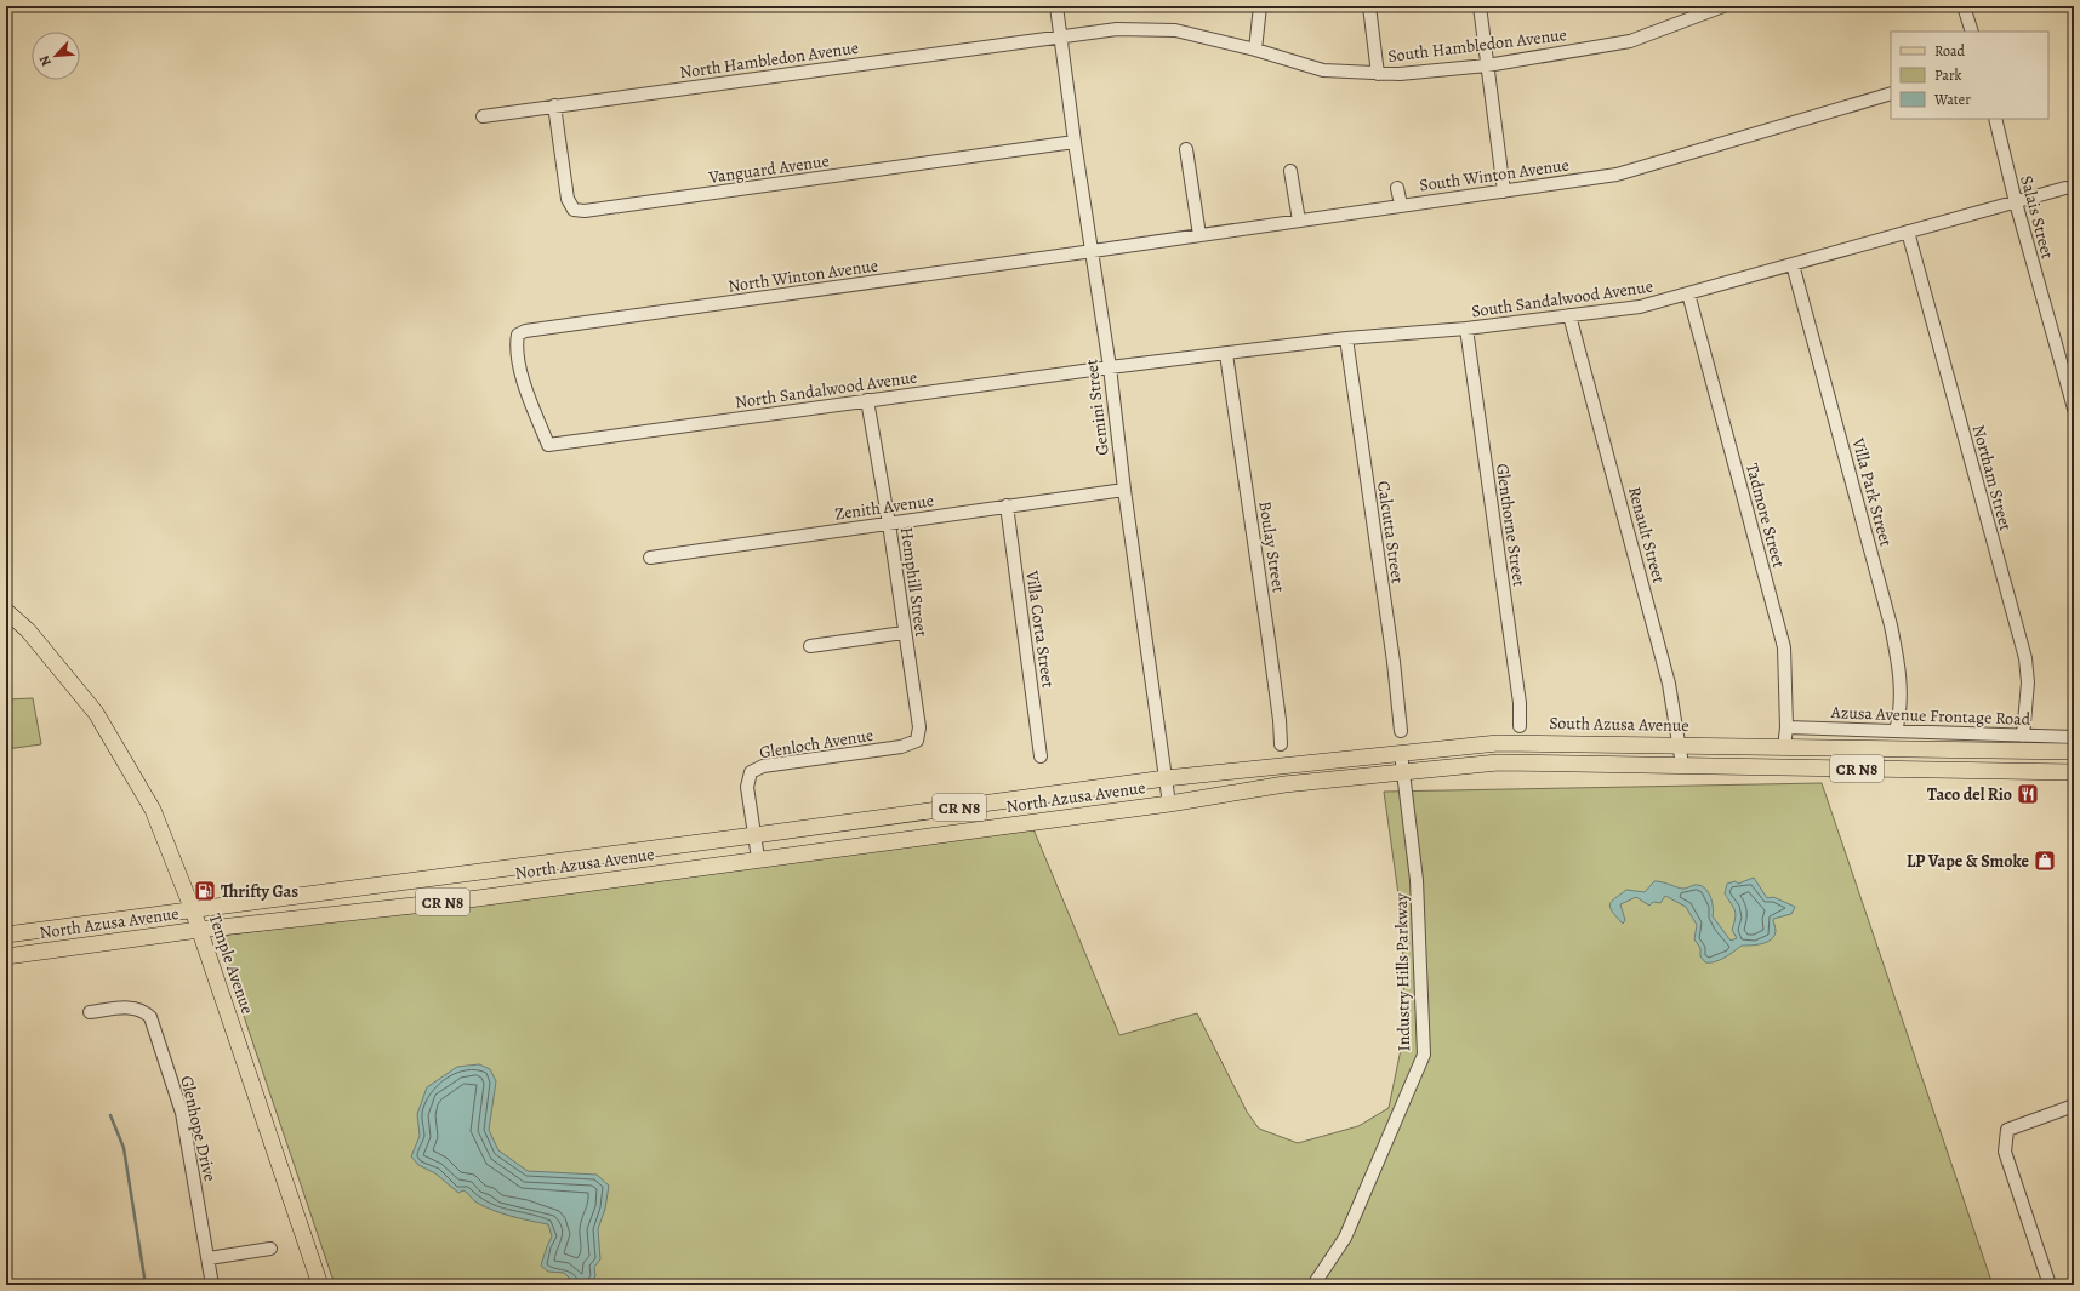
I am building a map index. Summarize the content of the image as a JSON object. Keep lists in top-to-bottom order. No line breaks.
{"streets":{"main road":["South Azusa Avenue","CR N8","North Azusa Avenue","Temple Avenue"],"street":["South Hambledon Avenue","North Hambledon Avenue","Vanguard Avenue","South Winton Avenue","Salais Street","North Winton Avenue","South Sandalwood Avenue","North Sandalwood Avenue","Gemini Street","Northam Street","Villa Park Street","Zenith Avenue","Tadmore Street","Glenthorne Street","Calcutta Street","Renault Street","Boulay Street","Hemphill Street","Villa Corta Street","Azusa Avenue Frontage Road","Glenloch Avenue","Industry Hills Parkway","Glenhope Drive"]},"crossings":[["South Hambledon Avenue","North Hambledon Avenue"],["South Hambledon Avenue","Gemini Street"],["North Hambledon Avenue","Vanguard Avenue"],["North Hambledon Avenue","Gemini Street"],["Vanguard Avenue","Gemini Street"],["South Winton Avenue","North Winton Avenue"],["South Winton Avenue","Gemini Street"],["Salais Street","South Sandalwood Avenue"],["North Winton Avenue","North Sandalwood Avenue"],["North Winton Avenue","Gemini Street"],["South Sandalwood Avenue","North Sandalwood Avenue"],["South Sandalwood Avenue","Gemini Street"],["South Sandalwood Avenue","Northam Street"],["South Sandalwood Avenue","Villa Park Street"],["South Sandalwood Avenue","Tadmore Street"],["South Sandalwood Avenue","Glenthorne Street"],["South Sandalwood Avenue","Calcutta Street"],["South Sandalwood Avenue","Renault Street"],["South Sandalwood Avenue","Boulay Street"],["North Sandalwood Avenue","Gemini Street"],["North Sandalwood Avenue","Hemphill Street"],["Gemini Street","Zenith Avenue"],["Gemini Street","South Azusa Avenue"],["Gemini Street","CR N8"],["Gemini Street","North Azusa Avenue"],["Northam Street","Azusa Avenue Frontage Road"],["Villa Park Street","Azusa Avenue Frontage Road"],["Zenith Avenue","Hemphill Street"],["Zenith Avenue","Villa Corta Street"],["Tadmore Street","Azusa Avenue Frontage Road"],["Tadmore Street","South Azusa Avenue"],["Renault Street","South Azusa Avenue"],["Renault Street","CR N8"],["Hemphill Street","Glenloch Avenue"],["South Azusa Avenue","North Azusa Avenue"],["South Azusa Avenue","Industry Hills Parkway"],["Glenloch Avenue","North Azusa Avenue"],["CR N8","North Azusa Avenue"],["CR N8","Industry Hills Parkway"],["North Azusa Avenue","Temple Avenue"]],"places":{"restaurant":["Taco del Rio"],"shop":["LP Vape & Smoke"],"fuel station":["Thrifty Gas"]},"legend":["Road","Park","Water"],"north":"bottom left"}
